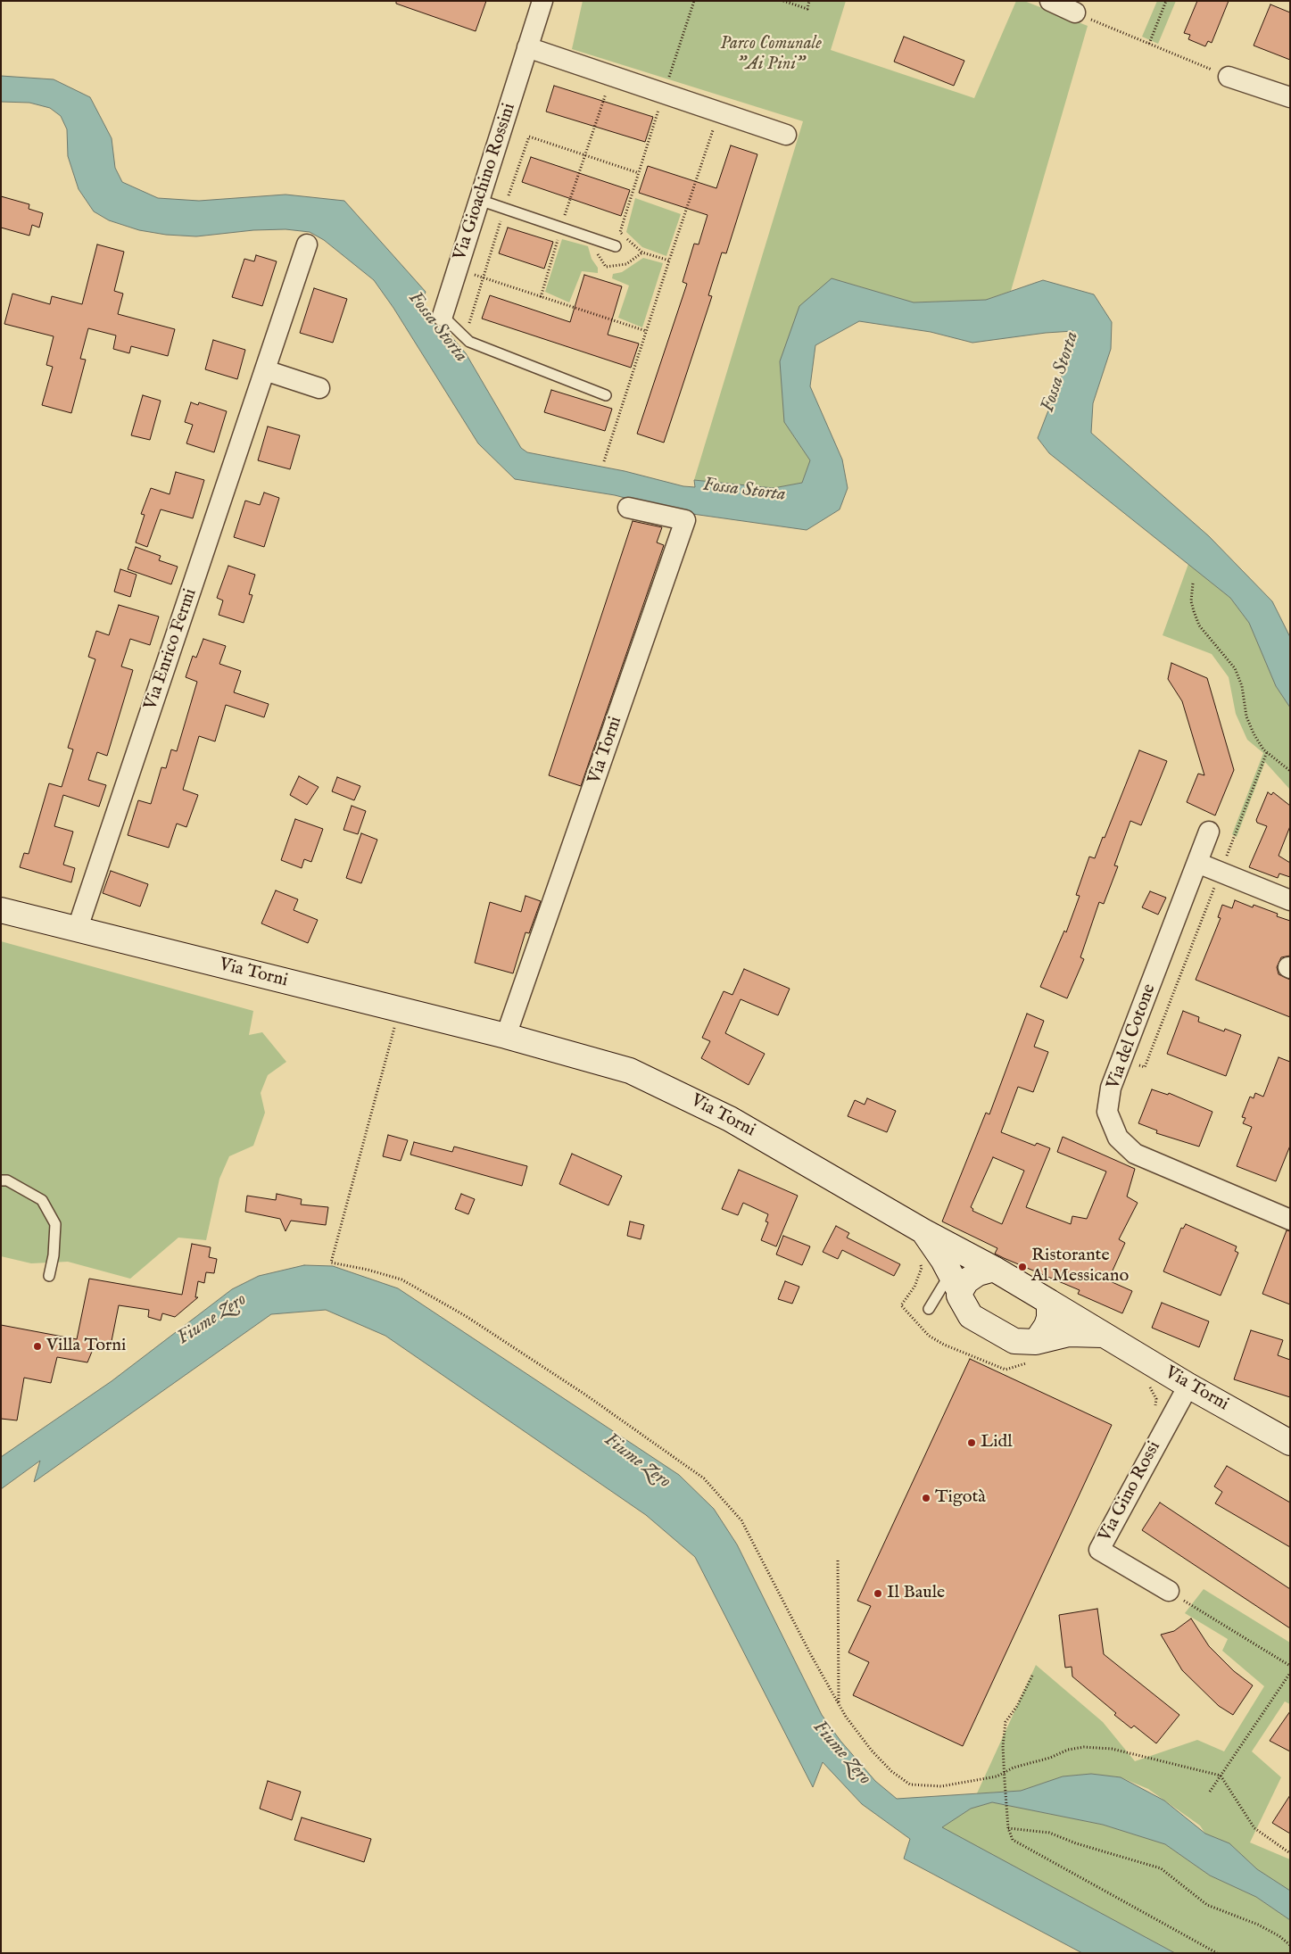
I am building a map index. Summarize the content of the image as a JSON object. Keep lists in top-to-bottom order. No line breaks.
{"streets":{"main road":["Via Torni"],"street":["Via Gioachino Rossini","Via Enrico Fermi","Via del Cotone","Via Gino Rossi"]},"crossings":[["Via Enrico Fermi","Via Torni"],["Via Torni","Via Gino Rossi"]],"water":["Fossa Storta","Fiume Zero"],"parks":["Parco Comunale \"Ai Pini\""],"places":["Ristorante Al Messicano","Villa Torni","Lidl","Tigotà","Il Baule"]}
